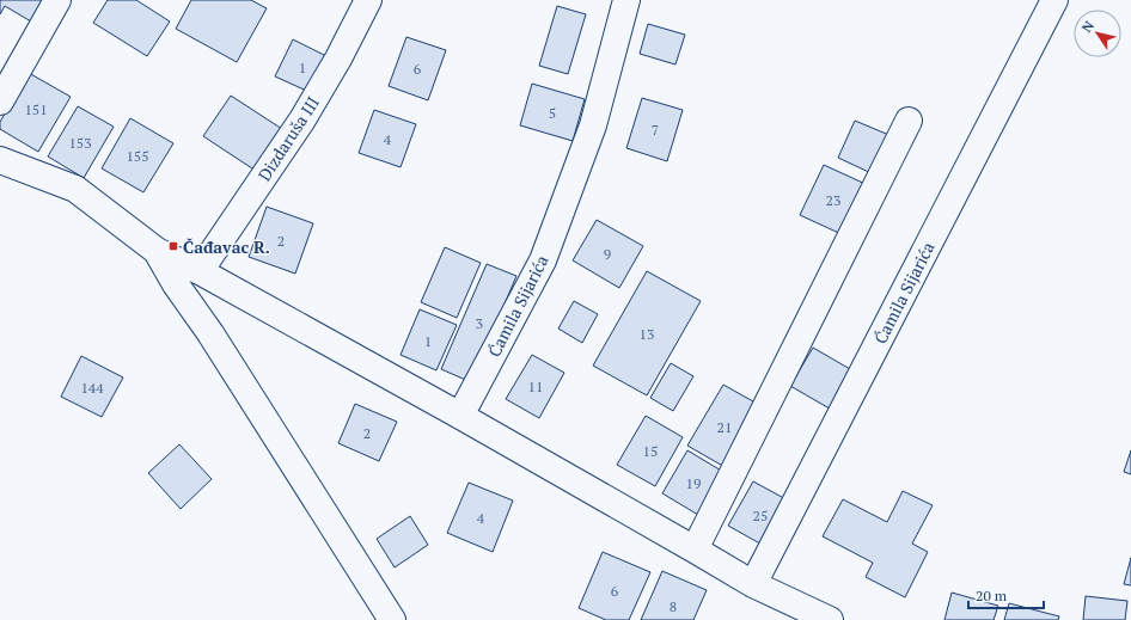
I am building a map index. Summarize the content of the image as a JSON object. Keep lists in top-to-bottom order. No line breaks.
{"streets":{"street":["Dizdaruša III","Ćamila Sijarića"]},"places":{"transit":["Čađavac R."]},"house_numbers":["1","6","151","5","7","4","153","155","23","2","9","3","13","1","11","144","21","2","15","19","25","4","6","8"],"scale_bar":"20 m","north":"top left"}
